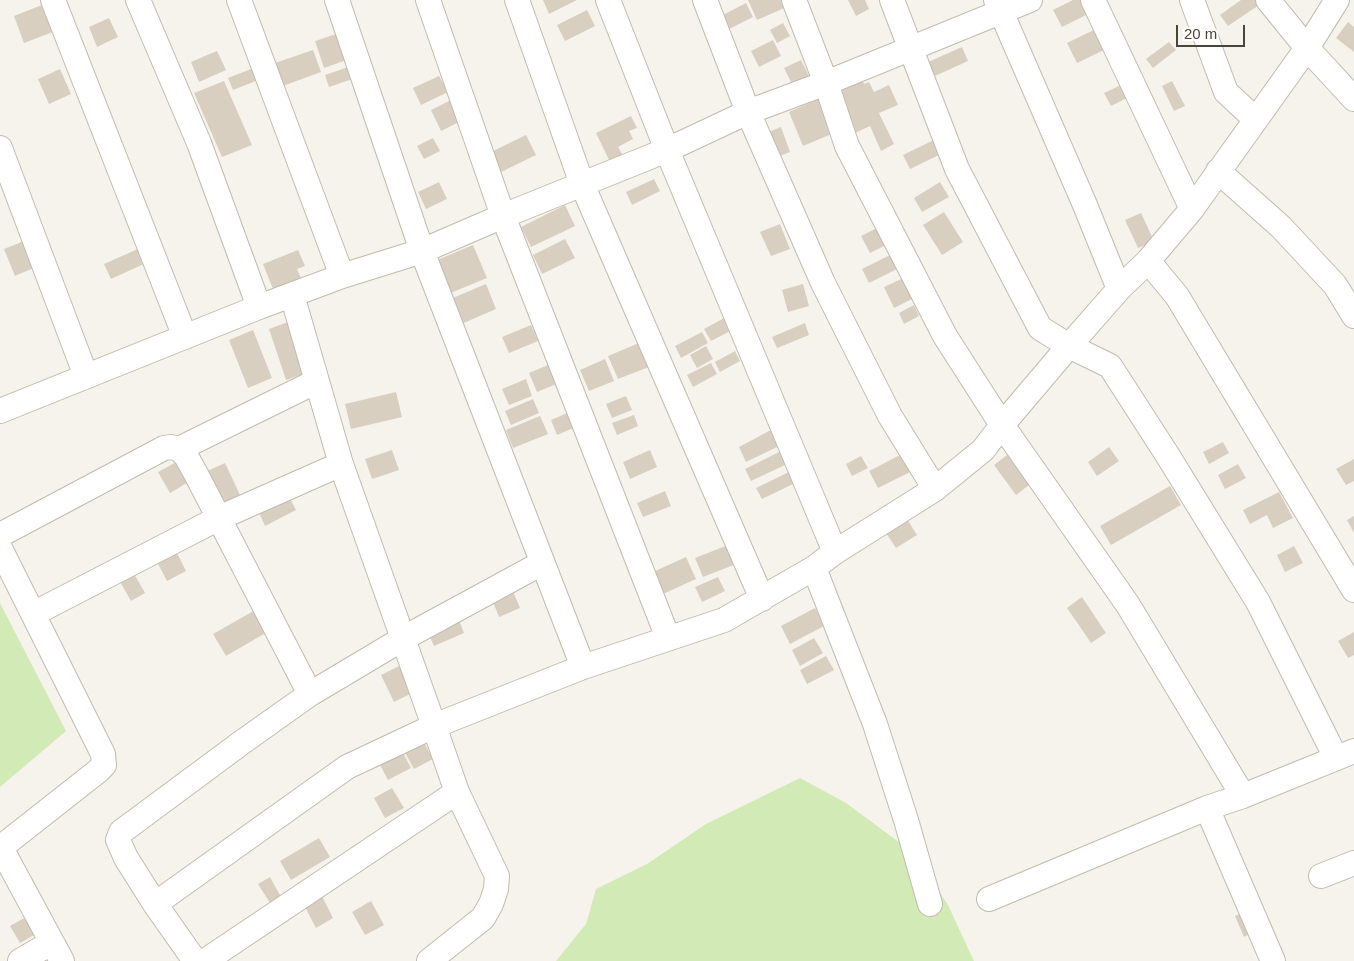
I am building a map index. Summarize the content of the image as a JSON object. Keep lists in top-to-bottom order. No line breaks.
{"scale_bar":"20 m"}
